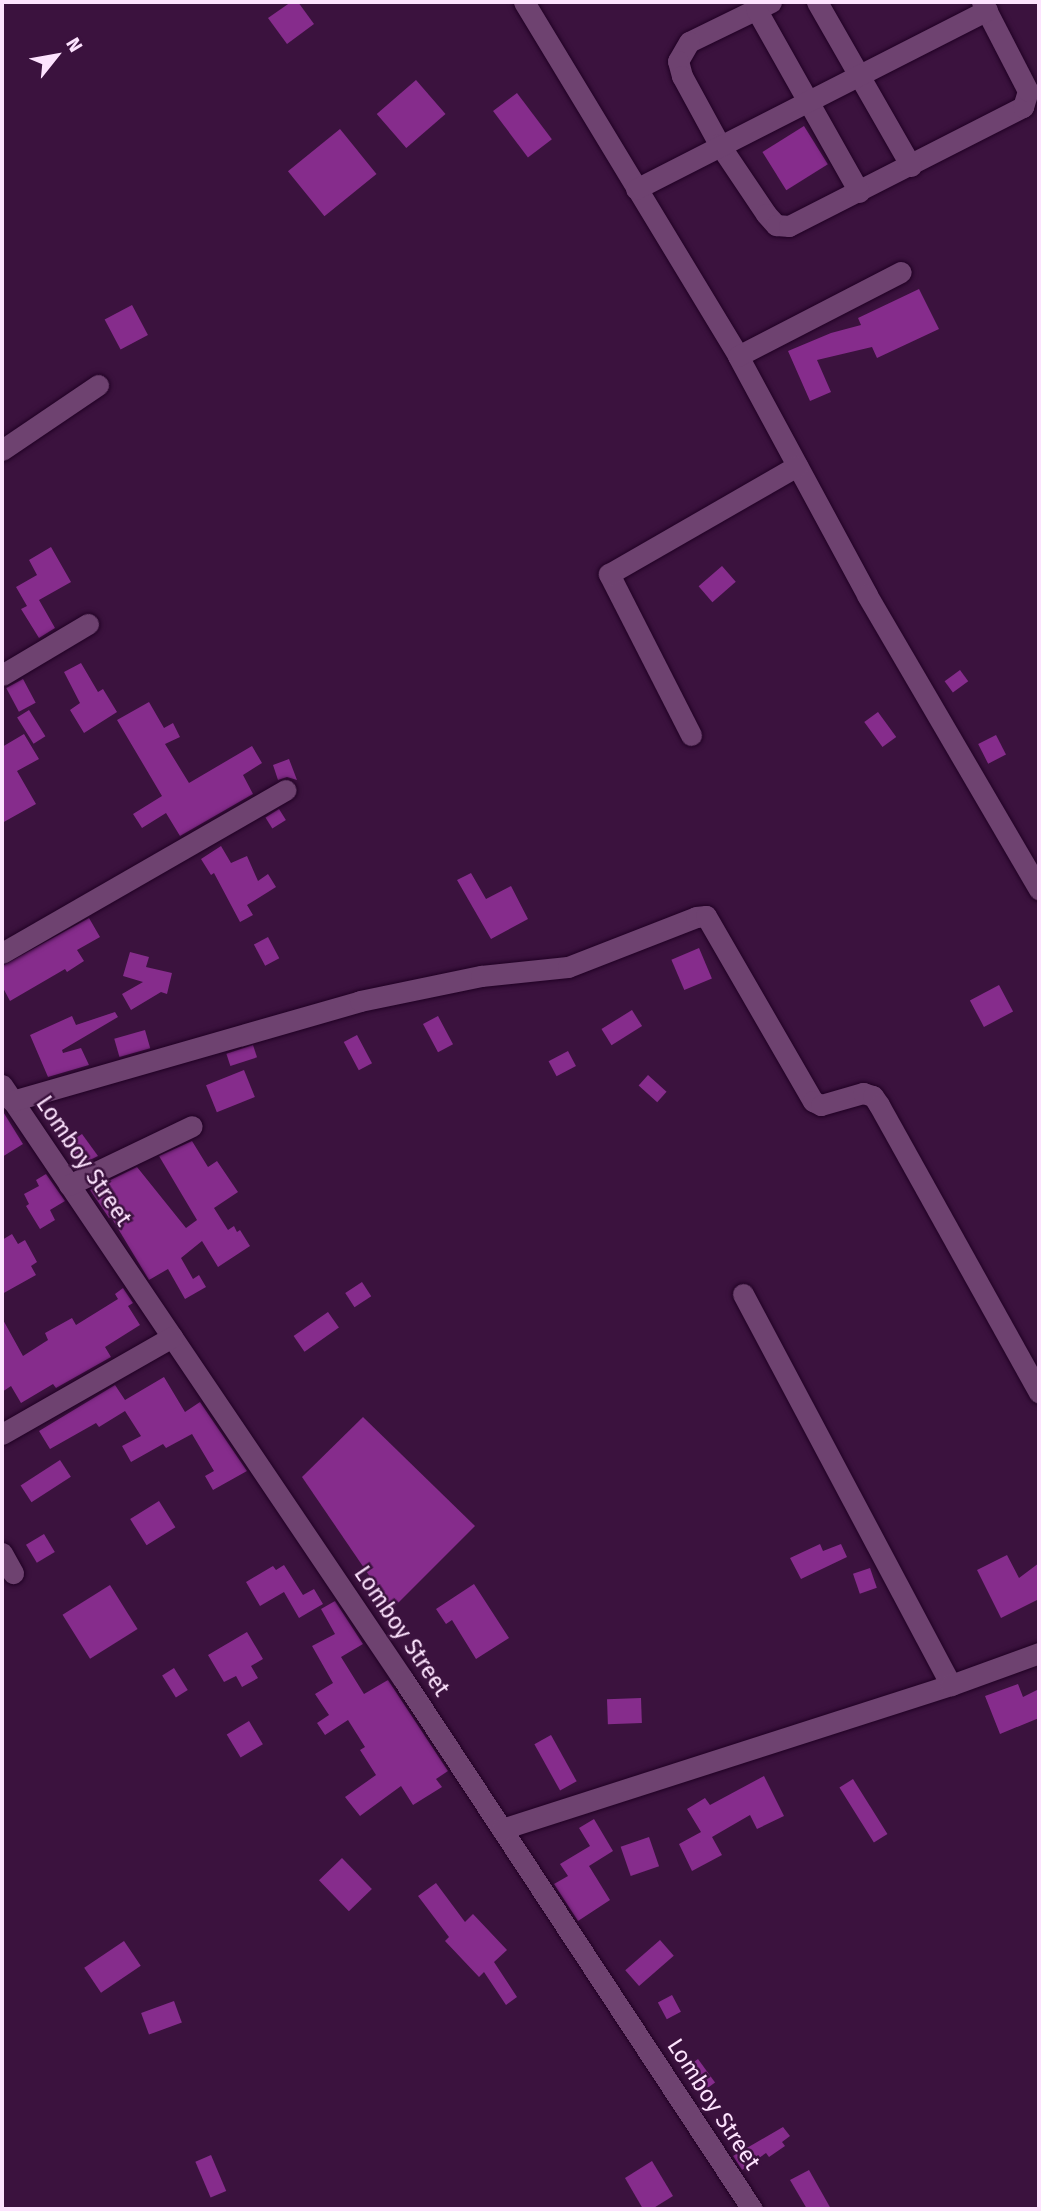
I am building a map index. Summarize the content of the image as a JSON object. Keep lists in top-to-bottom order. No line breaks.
{"streets":{"street":["Lomboy Street"]},"north":"top right"}
